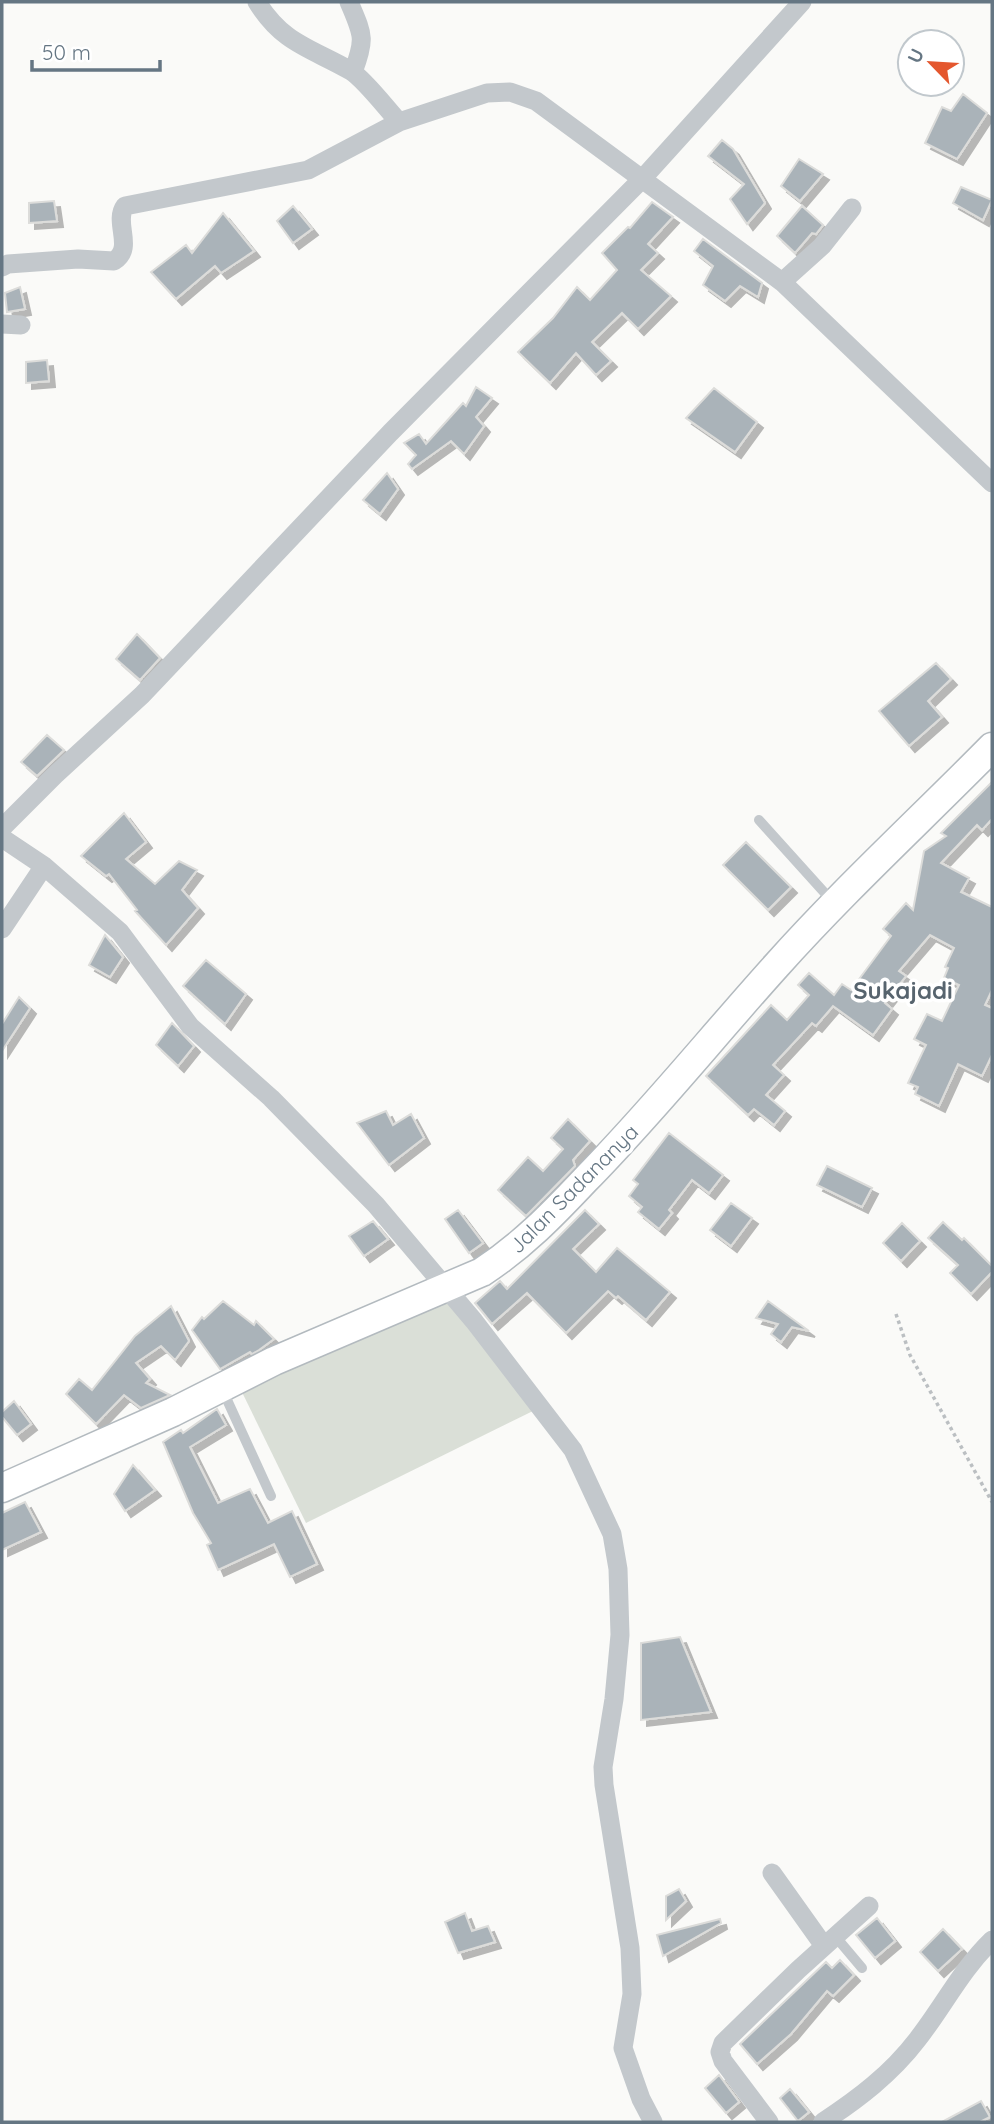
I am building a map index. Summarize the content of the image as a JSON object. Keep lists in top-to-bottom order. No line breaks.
{"streets":{"street":["Jalan Sadananya"]},"districts":["Sukajadi"],"scale_bar":"50 m","north":"top left"}
